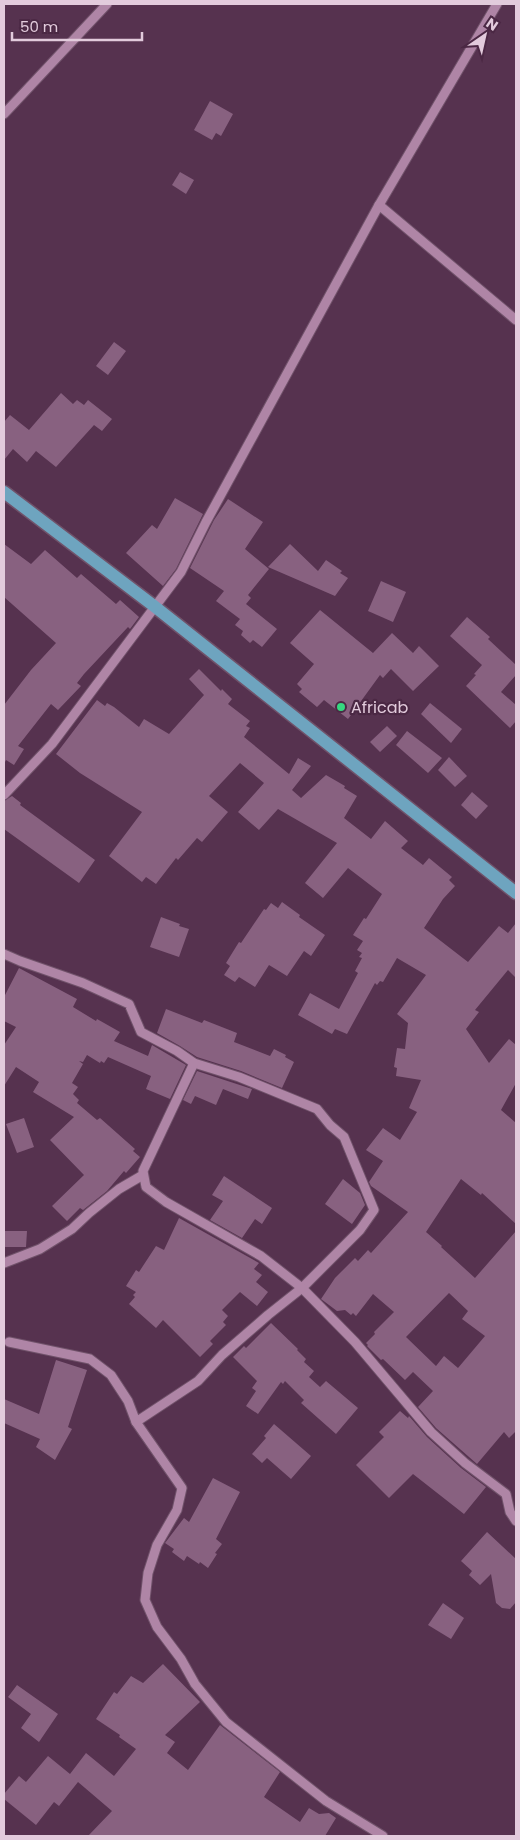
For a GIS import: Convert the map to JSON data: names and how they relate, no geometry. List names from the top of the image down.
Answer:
{
  "places": ["Africab"],
  "scale_bar": "50 m",
  "north": "top right"
}
